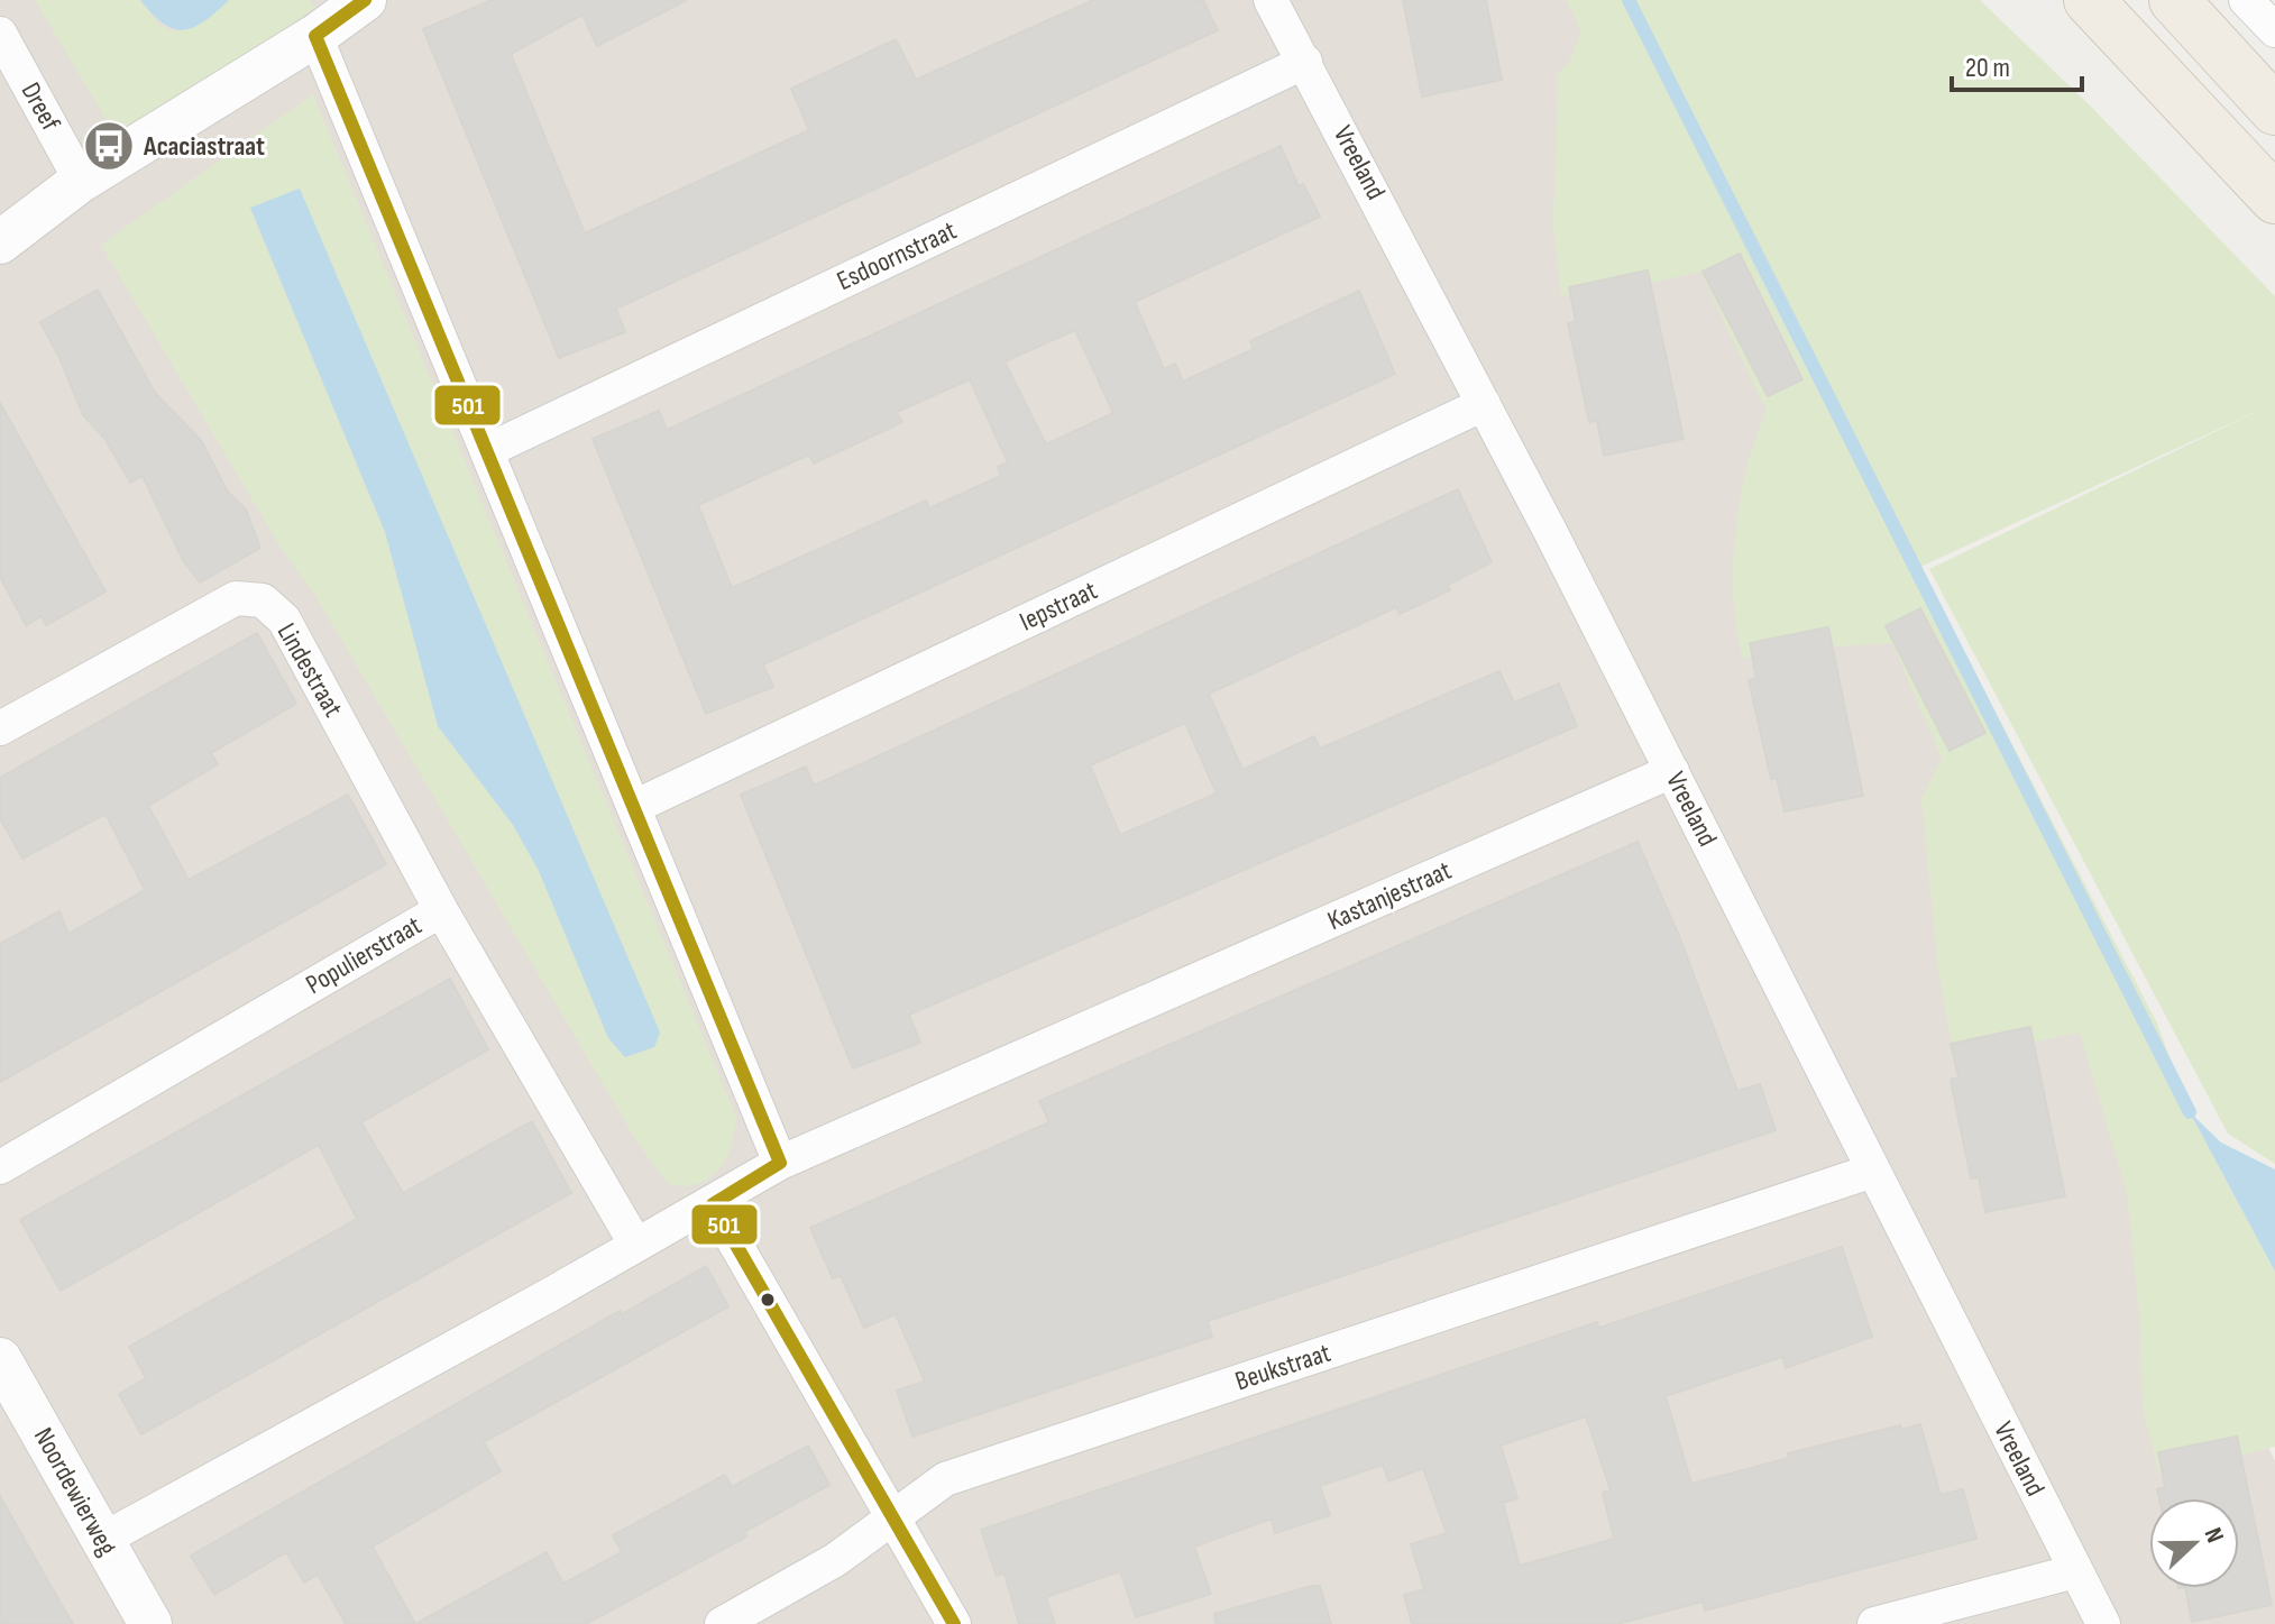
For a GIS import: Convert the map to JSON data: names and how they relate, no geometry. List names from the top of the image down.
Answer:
{
  "streets": {
    "street": [
      "Dreef",
      "Vreeland",
      "Esdoornstraat",
      "Iepstraat",
      "Lindestraat",
      "Kastanjestraat",
      "Populierstraat",
      "Beukstraat",
      "Noordewierweg"
    ]
  },
  "crossings": [
    ["Vreeland", "Esdoornstraat"],
    ["Vreeland", "Iepstraat"],
    ["Vreeland", "Kastanjestraat"],
    ["Vreeland", "Beukstraat"],
    ["Lindestraat", "Populierstraat"],
    ["Kastanjestraat", "Populierstraat"],
    ["Kastanjestraat", "Noordewierweg"]
  ],
  "places": {
    "bus stop": ["Acaciastraat"]
  },
  "lines": ["transit line 501"],
  "scale_bar": "20 m",
  "north": "right"
}
